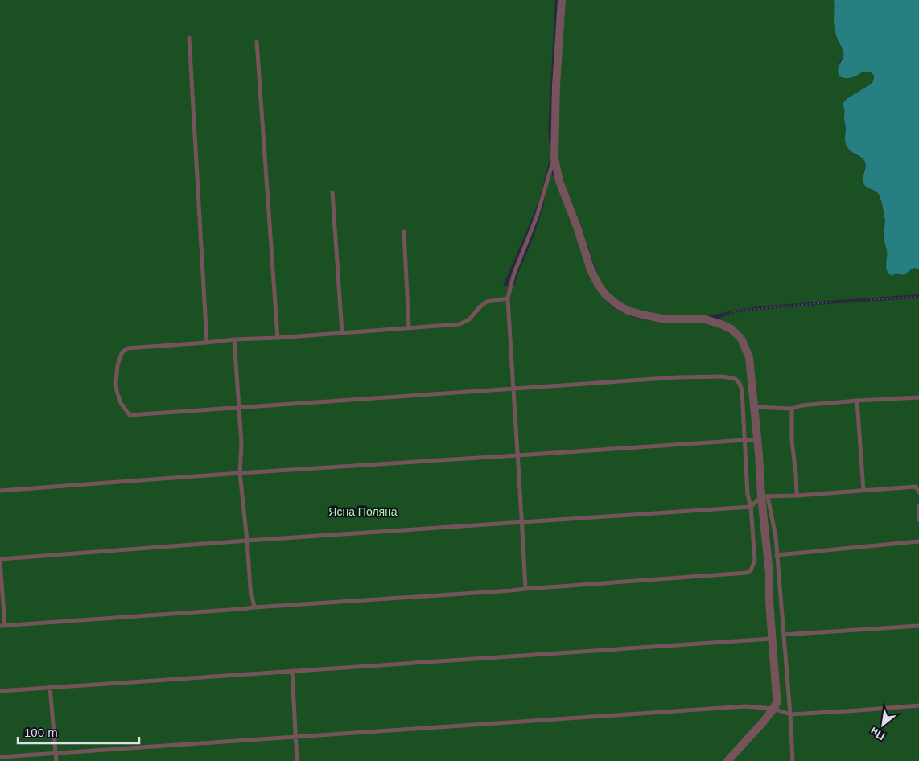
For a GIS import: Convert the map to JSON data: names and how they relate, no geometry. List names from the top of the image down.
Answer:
{
  "parks": ["Ясна Поляна"],
  "scale_bar": "100 m",
  "north": "bottom left"
}
